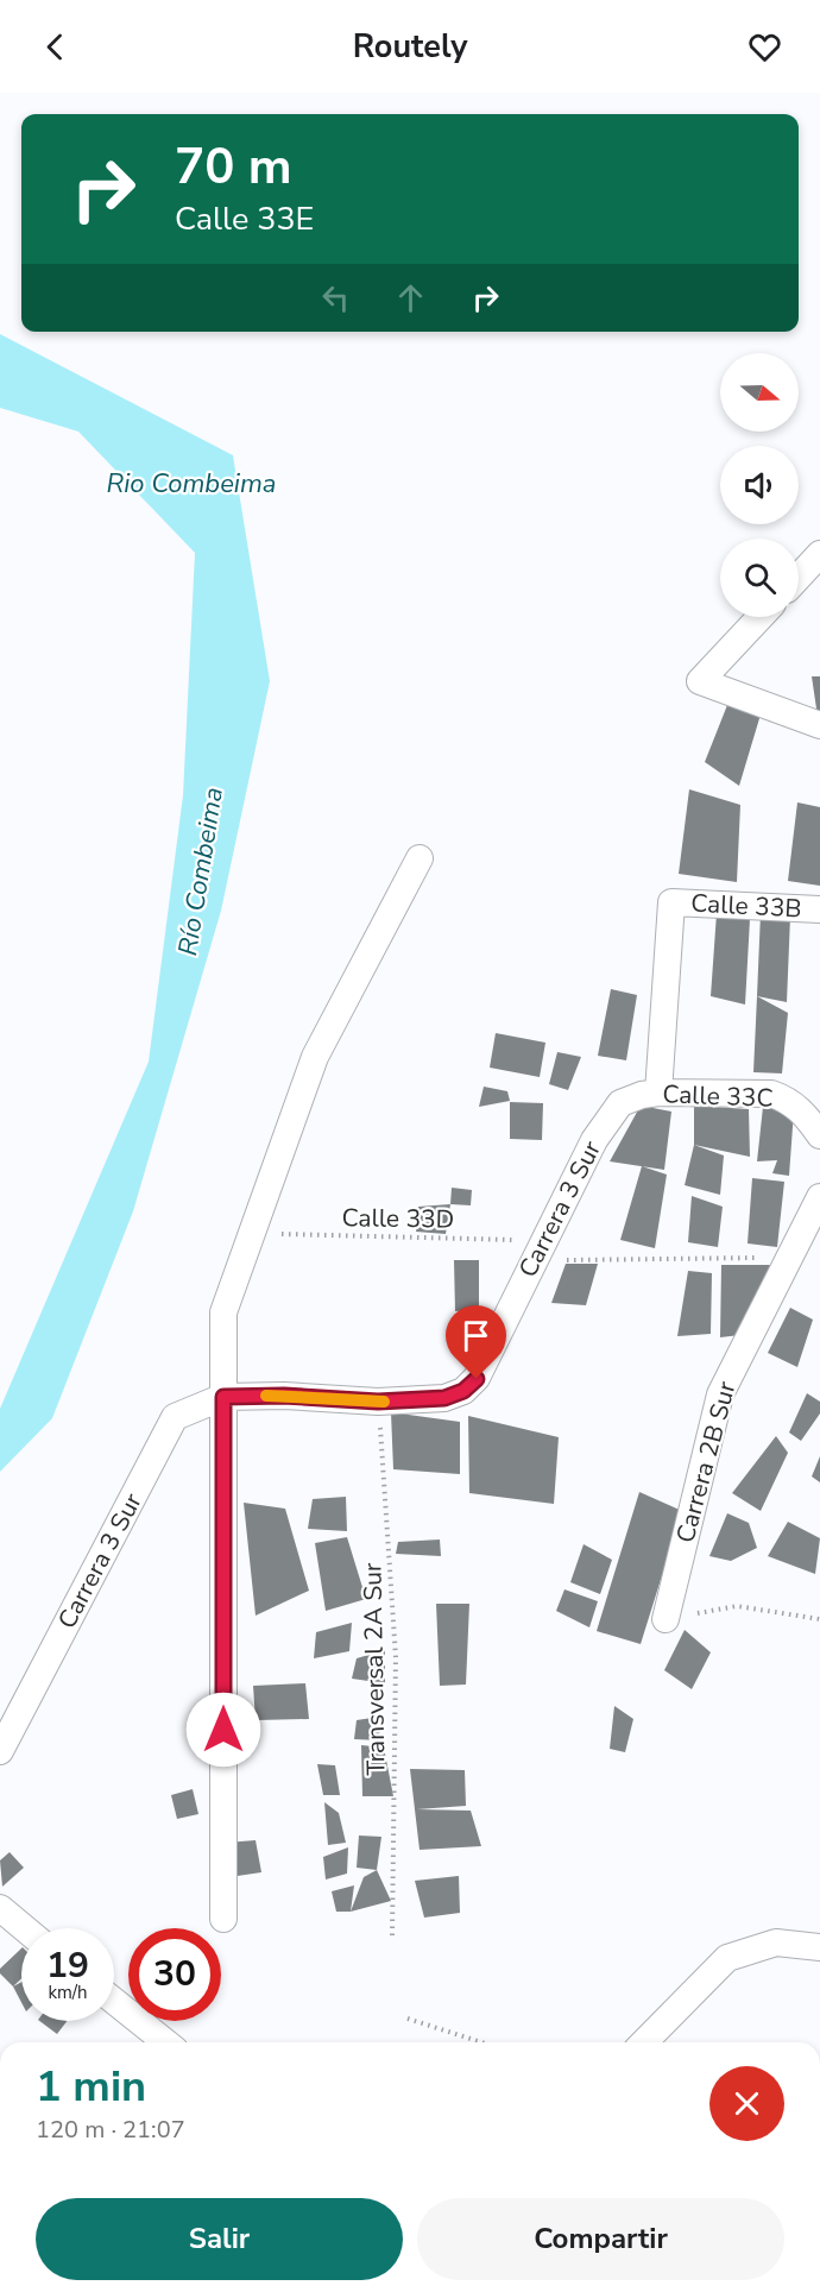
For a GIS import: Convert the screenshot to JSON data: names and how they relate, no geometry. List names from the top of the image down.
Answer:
{
  "streets": {
    "street": [
      "Calle 33B",
      "Calle 33C",
      "Carrera 3 Sur",
      "Carrera 2B Sur"
    ],
    "path": ["Calle 33D", "Transversal 2A Sur"]
  },
  "crossings": [
    ["Calle 33B", "Calle 33C"],
    ["Calle 33B", "Carrera 3 Sur"],
    ["Calle 33C", "Carrera 3 Sur"],
    ["Carrera 3 Sur", "Calle 33D"],
    ["Carrera 3 Sur", "Transversal 2A Sur"],
    ["Calle 33D", "Carrera 2B Sur"]
  ],
  "water": ["Rio Combeima", "Río Combeima"],
  "north": "right",
  "page": {
    "header": "Routely",
    "turn": ["70 m", "Calle 33E"],
    "speed": "19 km/h",
    "limit": "30",
    "heading": ["1 min", "120 m · 21:07"],
    "buttons": ["Salir", "Compartir"]
  }
}
